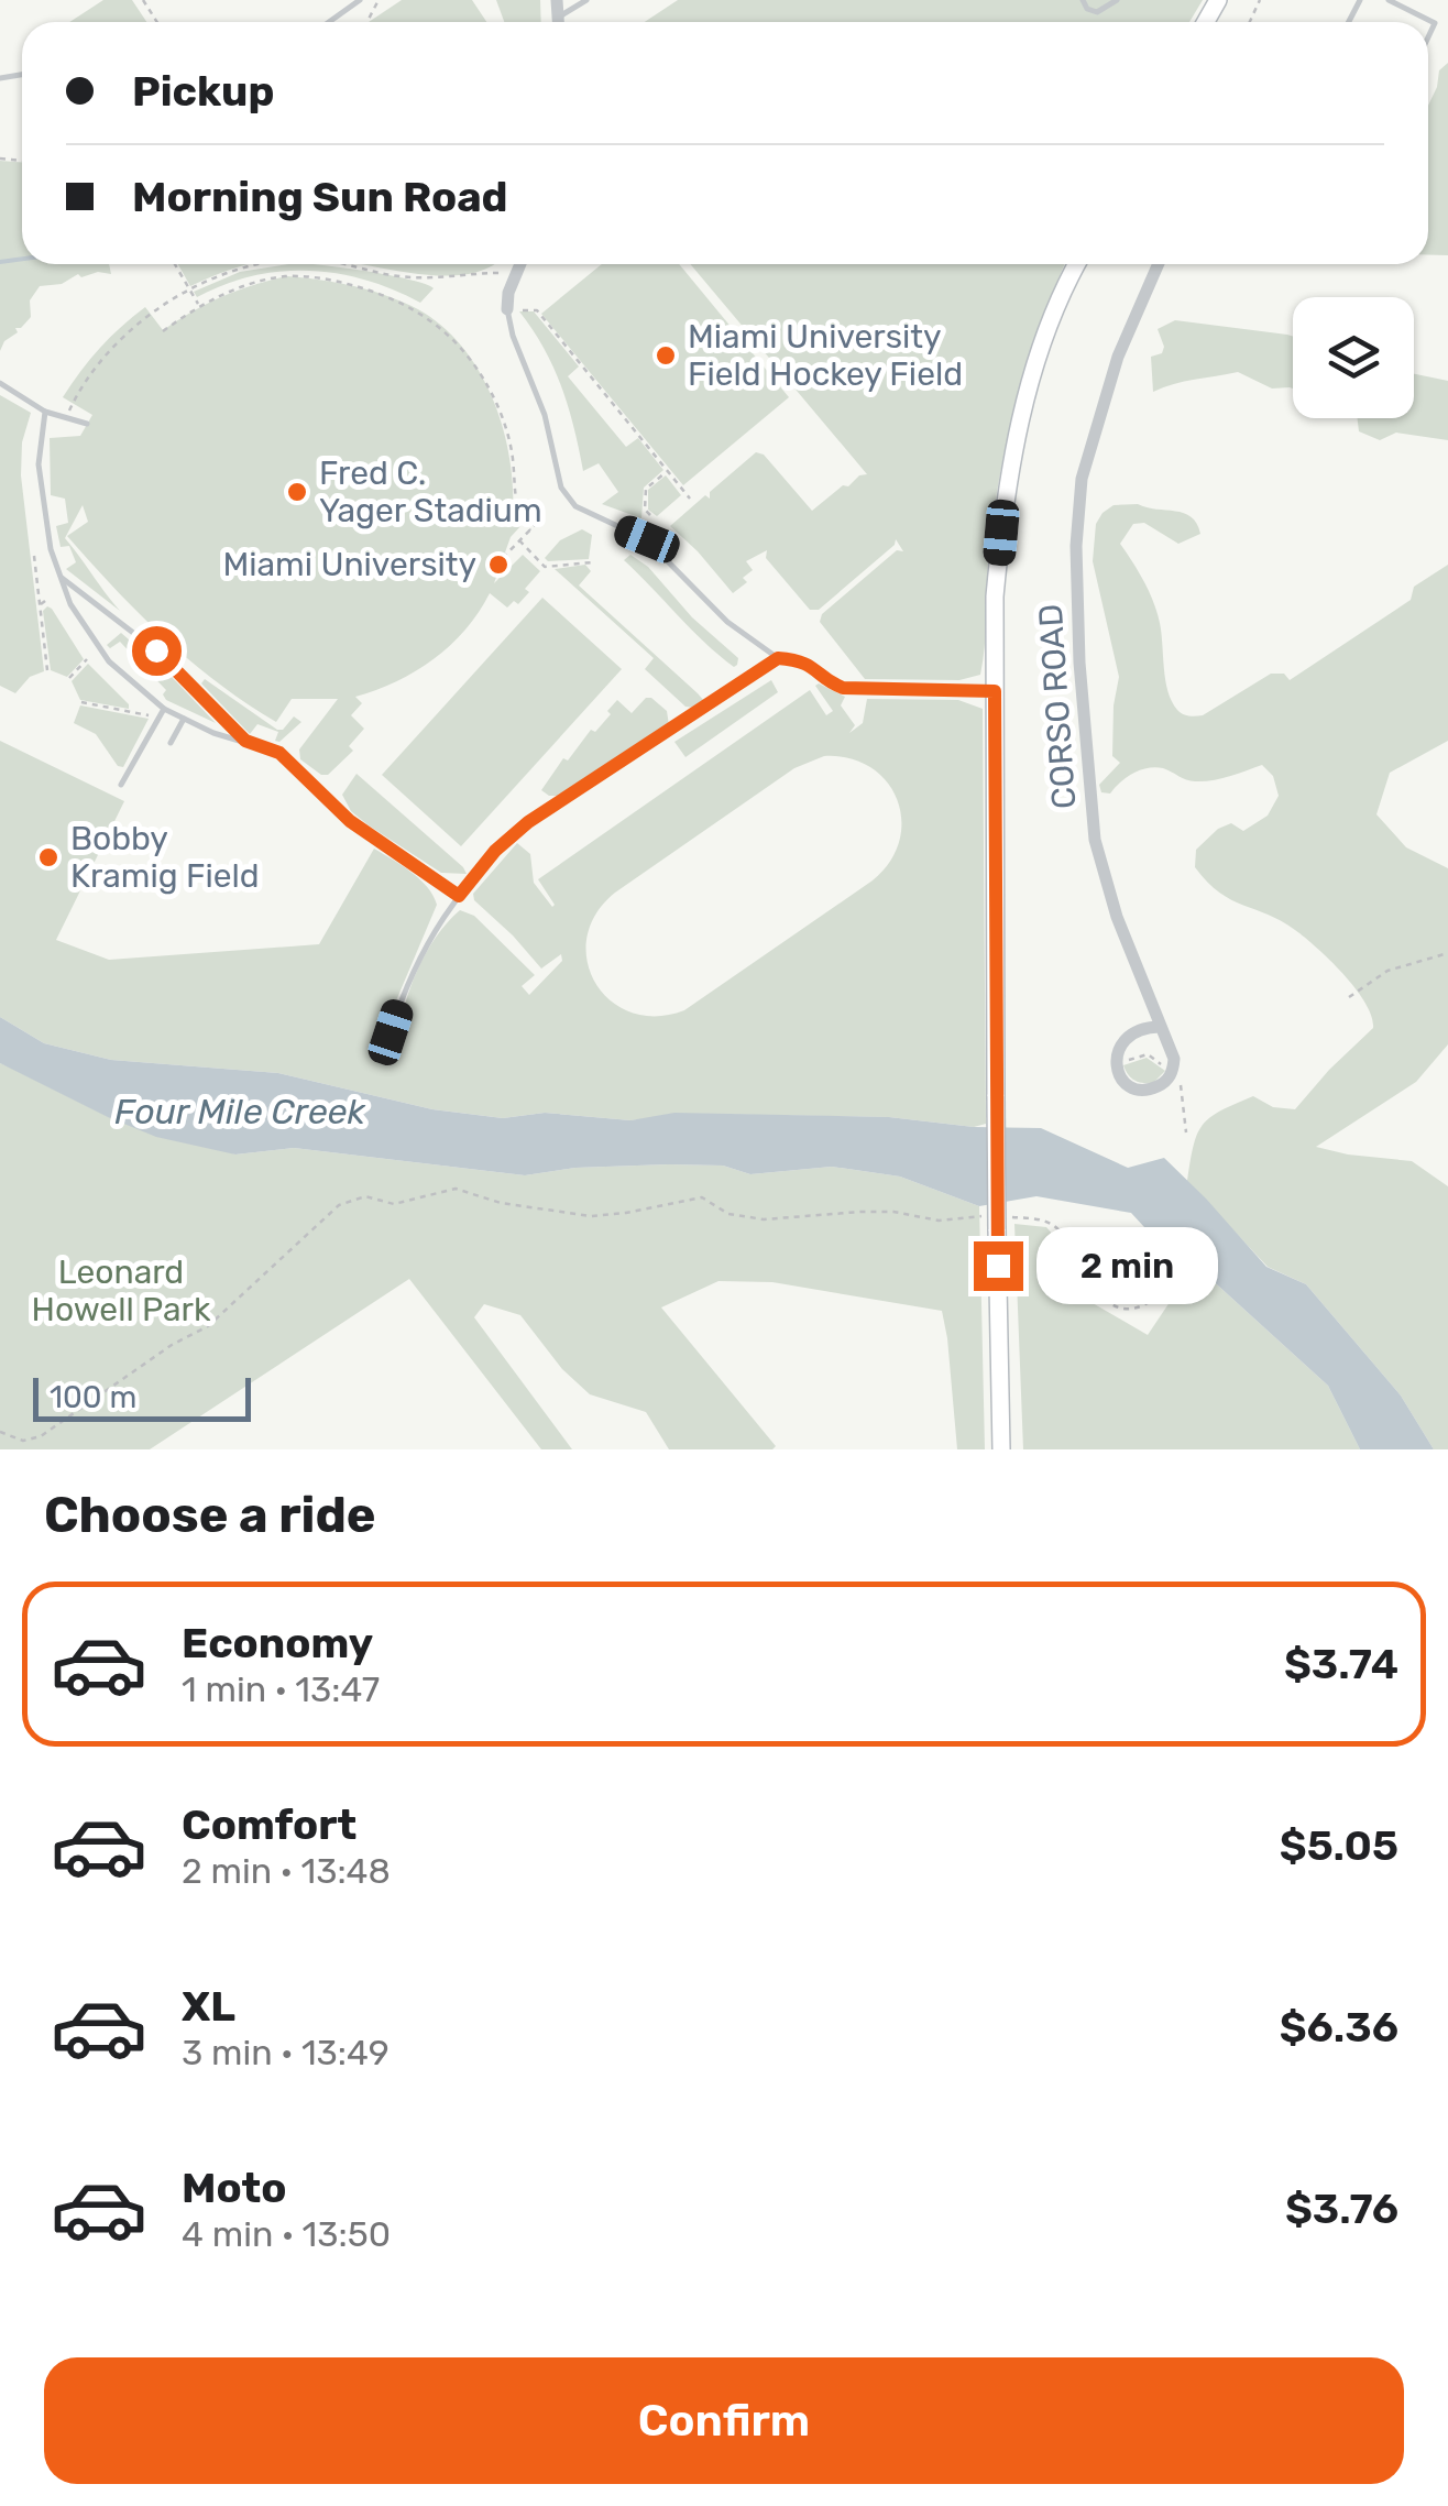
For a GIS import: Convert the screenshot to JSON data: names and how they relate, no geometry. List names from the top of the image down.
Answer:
{
  "streets": {
    "street": ["CORSO ROAD"]
  },
  "water": ["Four Mile Creek"],
  "parks": ["Leonard Howell Park"],
  "places": [
    "Miami University Field Hockey Field",
    "Fred C. Yager Stadium",
    "Miami University",
    "Bobby Kramig Field"
  ],
  "scale_bar": "100 m",
  "page": {
    "banner": ["Pickup", "Morning Sun Road"],
    "bubble": "2 min",
    "scale": "100 m",
    "heading": "Choose a ride",
    "list": [
      {
        "name": "Economy",
        "note": "1 min · 13:47",
        "value": "$3.74"
      },
      {
        "name": "Comfort",
        "note": "2 min · 13:48",
        "value": "$5.05"
      },
      {
        "name": "XL",
        "note": "3 min · 13:49",
        "value": "$6.36"
      },
      {
        "name": "Moto",
        "note": "4 min · 13:50",
        "value": "$3.76"
      }
    ],
    "buttons": "Confirm"
  }
}
